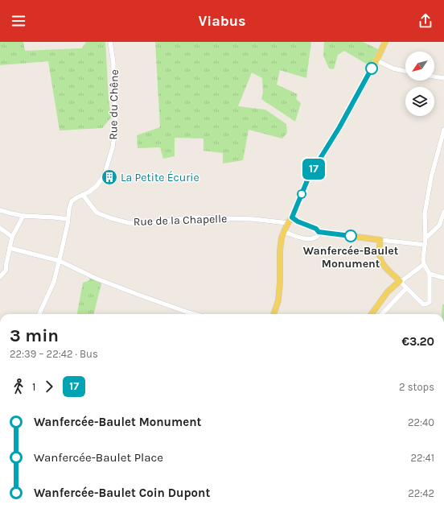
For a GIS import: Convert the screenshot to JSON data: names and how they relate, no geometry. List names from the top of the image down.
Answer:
{
  "streets": {
    "street": ["Rue du Chêne", "Rue de la Chapelle"]
  },
  "crossings": [
    ["Rue du Chêne", "Rue de la Chapelle"]
  ],
  "places": {
    "building": ["La Petite Écurie"],
    "other": ["Wanfercée-Baulet Monument"]
  },
  "lines": ["bus line 17"],
  "north": "bottom left",
  "page": {
    "header": "Viabus",
    "on_map": "17",
    "heading": ["3 min", "22:39 – 22:42 · Bus", "€3.20"],
    "legs": ["1", "17", "2 stops"],
    "list": [
      {
        "name": "Wanfercée-Baulet Monument",
        "value": "22:40"
      },
      {
        "name": "Wanfercée-Baulet Place",
        "value": "22:41"
      },
      {
        "name": "Wanfercée-Baulet Coin Dupont",
        "value": "22:42"
      }
    ]
  }
}
